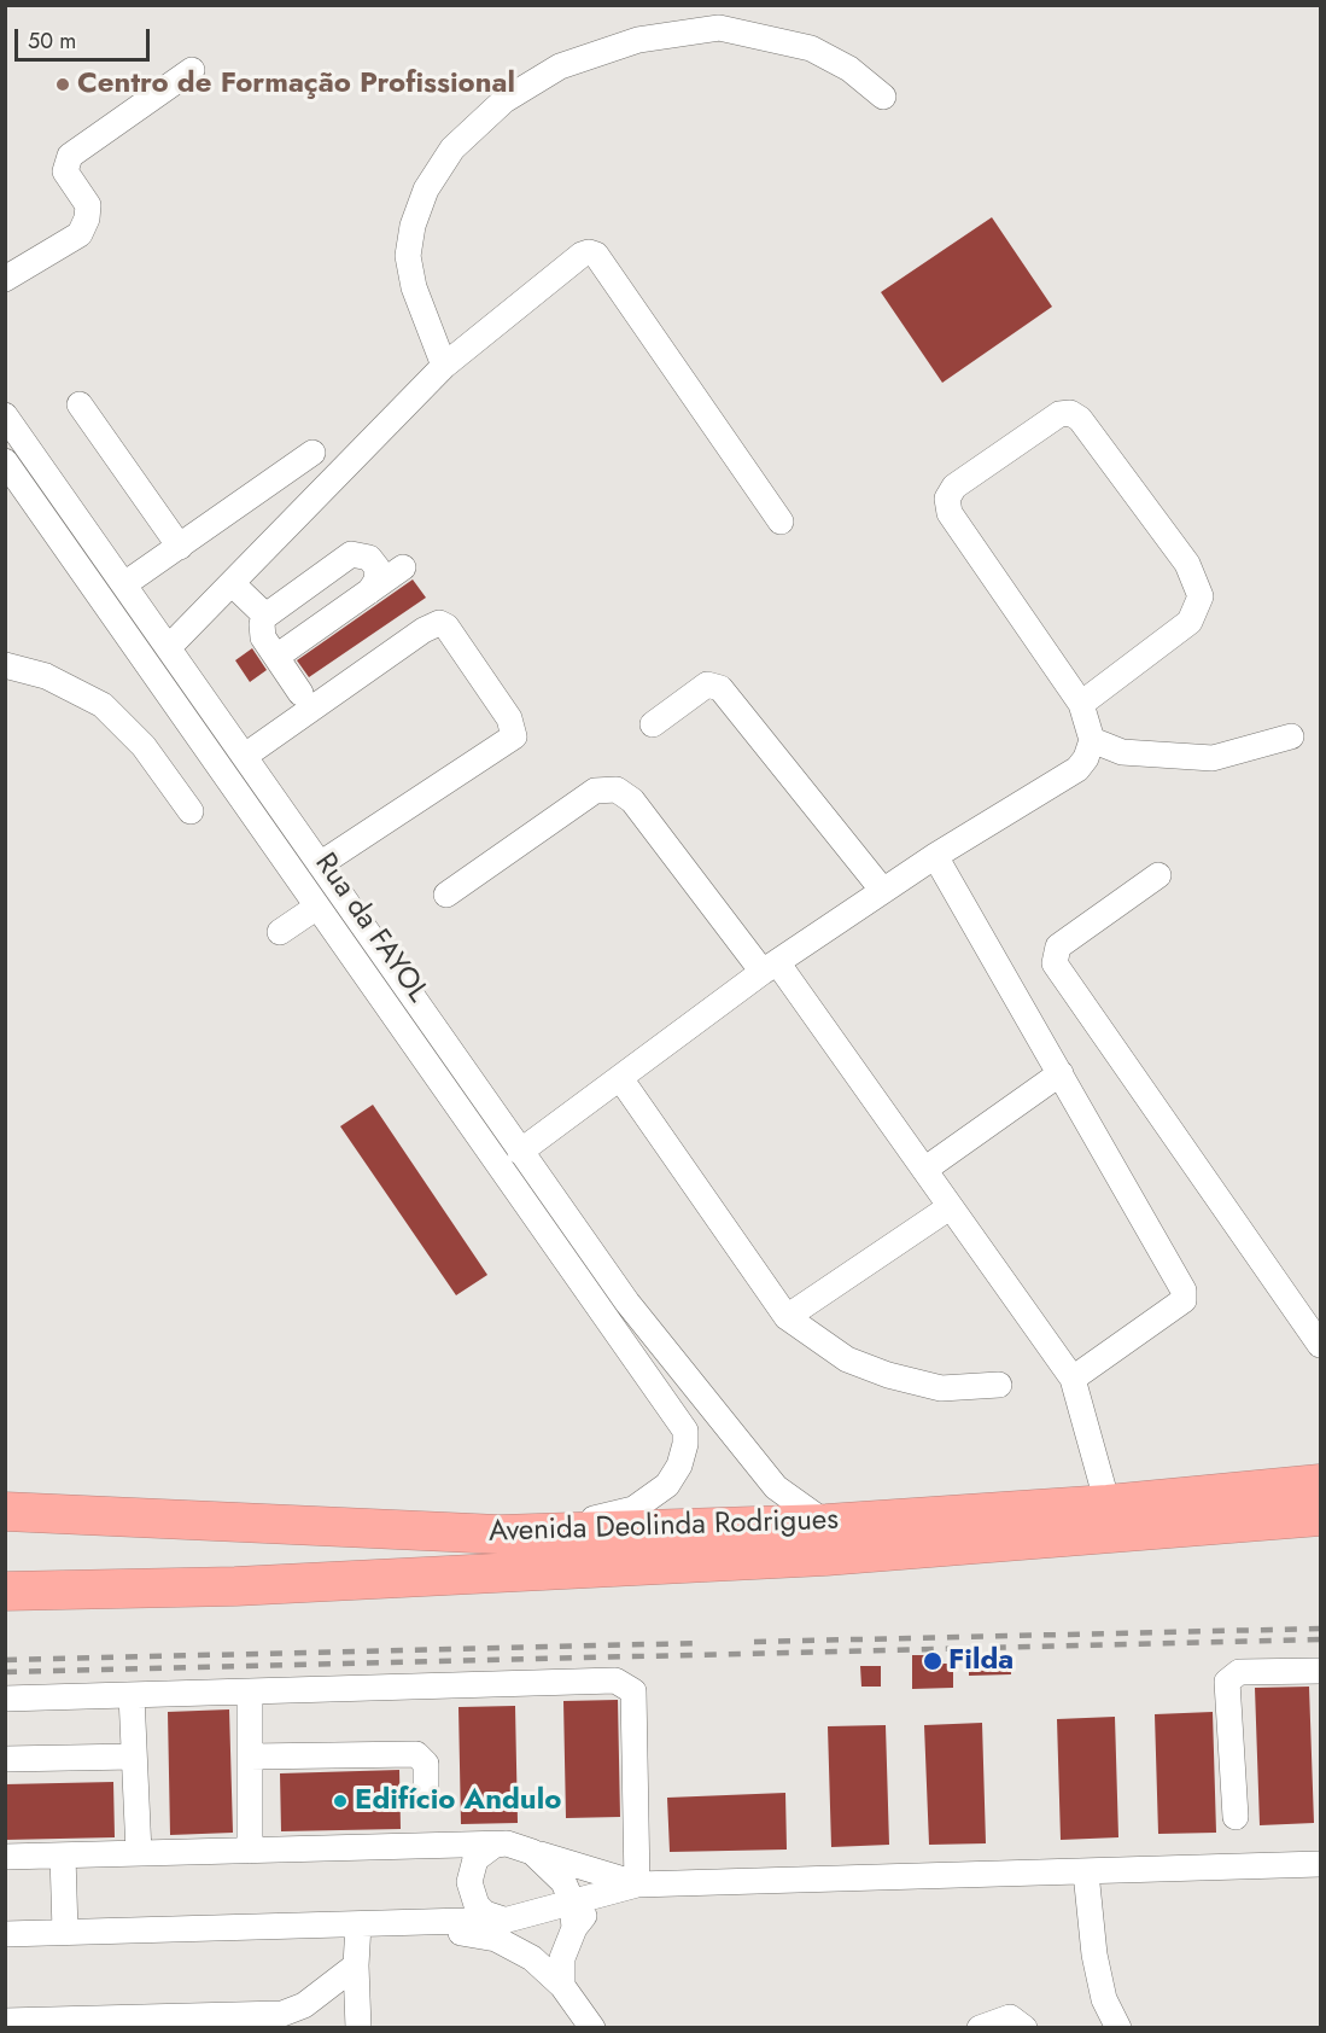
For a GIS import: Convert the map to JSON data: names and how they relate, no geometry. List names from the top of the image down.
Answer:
{
  "streets": {
    "highway": ["Avenida Deolinda Rodrigues"],
    "street": ["Rua da FAYOL"]
  },
  "crossings": [
    ["Rua da FAYOL", "Avenida Deolinda Rodrigues"]
  ],
  "places": ["Centro de Formação Profissional", "Filda", "Edifício Andulo"],
  "scale_bar": "50 m"
}
